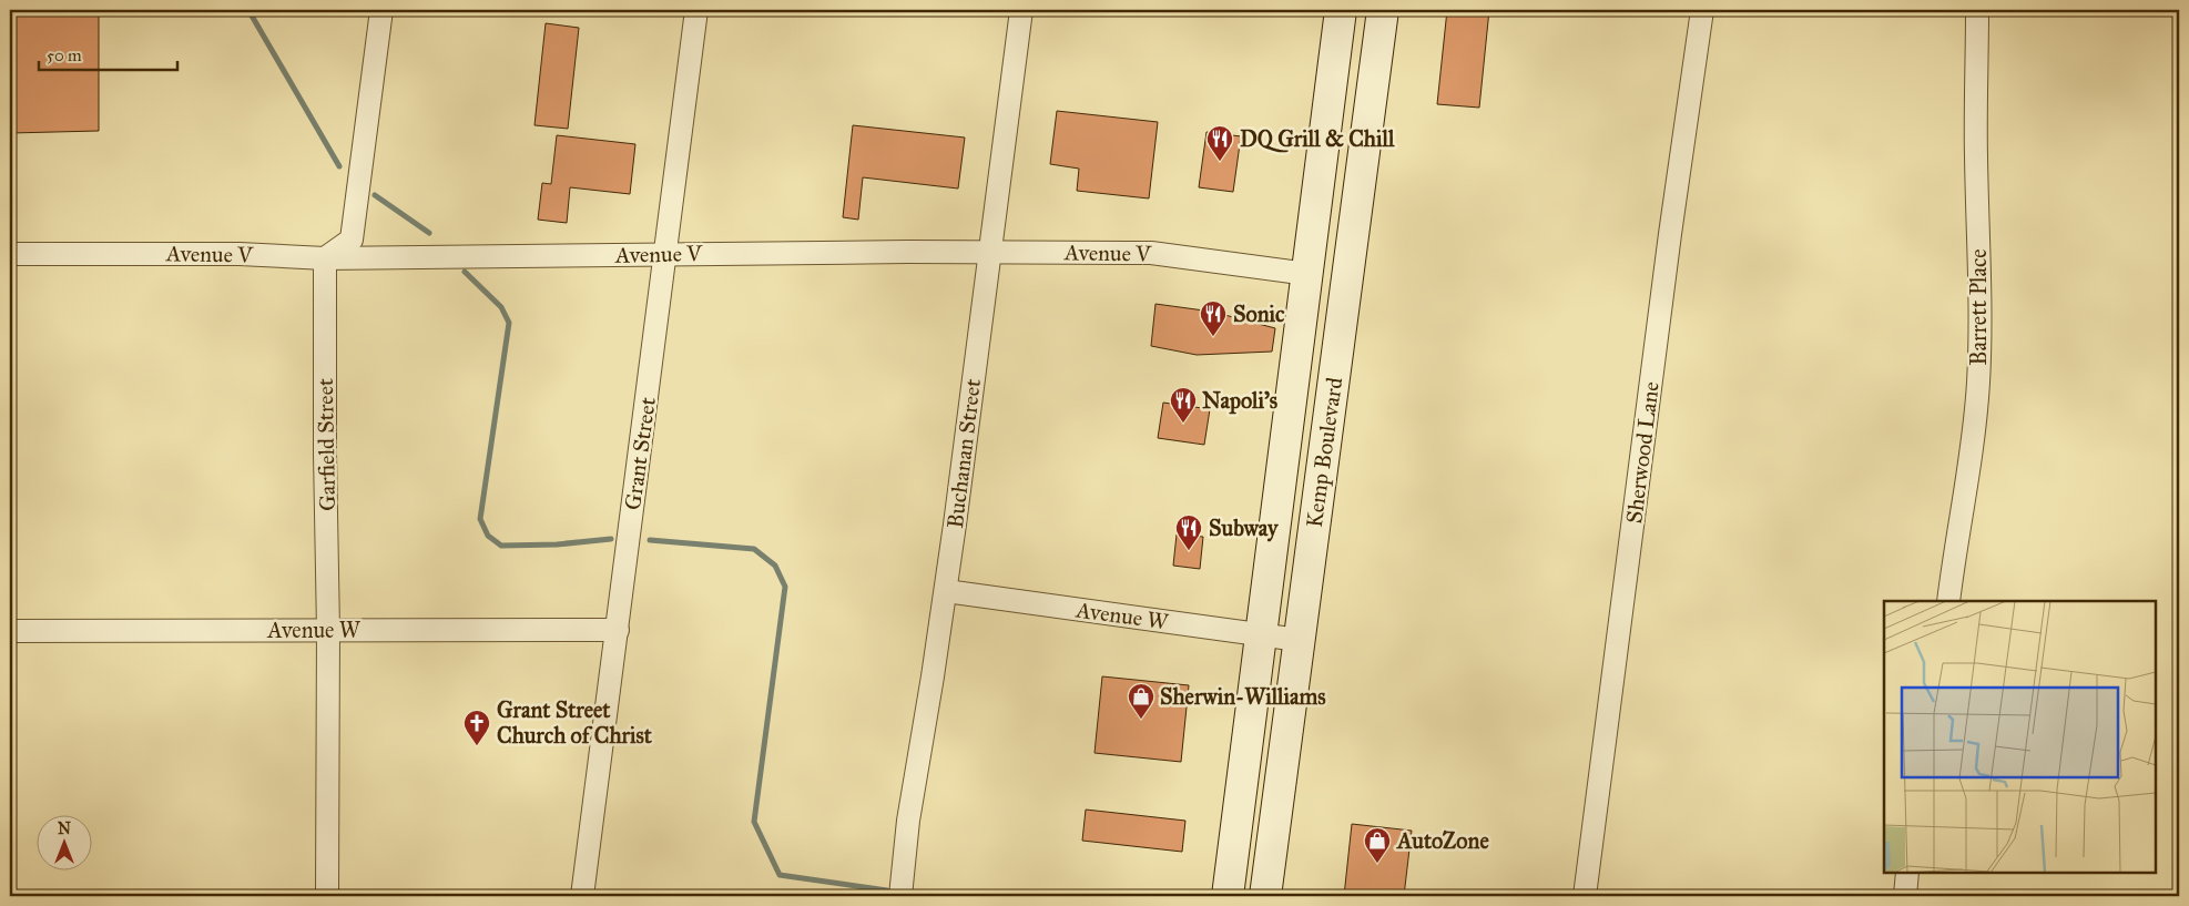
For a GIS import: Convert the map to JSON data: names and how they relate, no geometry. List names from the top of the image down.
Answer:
{
  "streets": {
    "main road": ["Kemp Boulevard"],
    "street": [
      "Avenue V",
      "Barrett Place",
      "Garfield Street",
      "Sherwood Lane",
      "Grant Street",
      "Buchanan Street",
      "Avenue W"
    ]
  },
  "crossings": [
    ["Avenue V", "Garfield Street"],
    ["Avenue V", "Kemp Boulevard"],
    ["Avenue V", "Grant Street"],
    ["Avenue V", "Buchanan Street"],
    ["Garfield Street", "Avenue W"],
    ["Kemp Boulevard", "Avenue W"],
    ["Grant Street", "Avenue W"],
    ["Buchanan Street", "Avenue W"]
  ],
  "places": {
    "restaurant": [
      "DQ Grill & Chill",
      "Sonic",
      "Napoli's",
      "Subway"
    ],
    "shop": ["Sherwin-Williams", "AutoZone"],
    "church": ["Grant Street Church of Christ"]
  },
  "scale_bar": "50 m",
  "north": "top"
}
